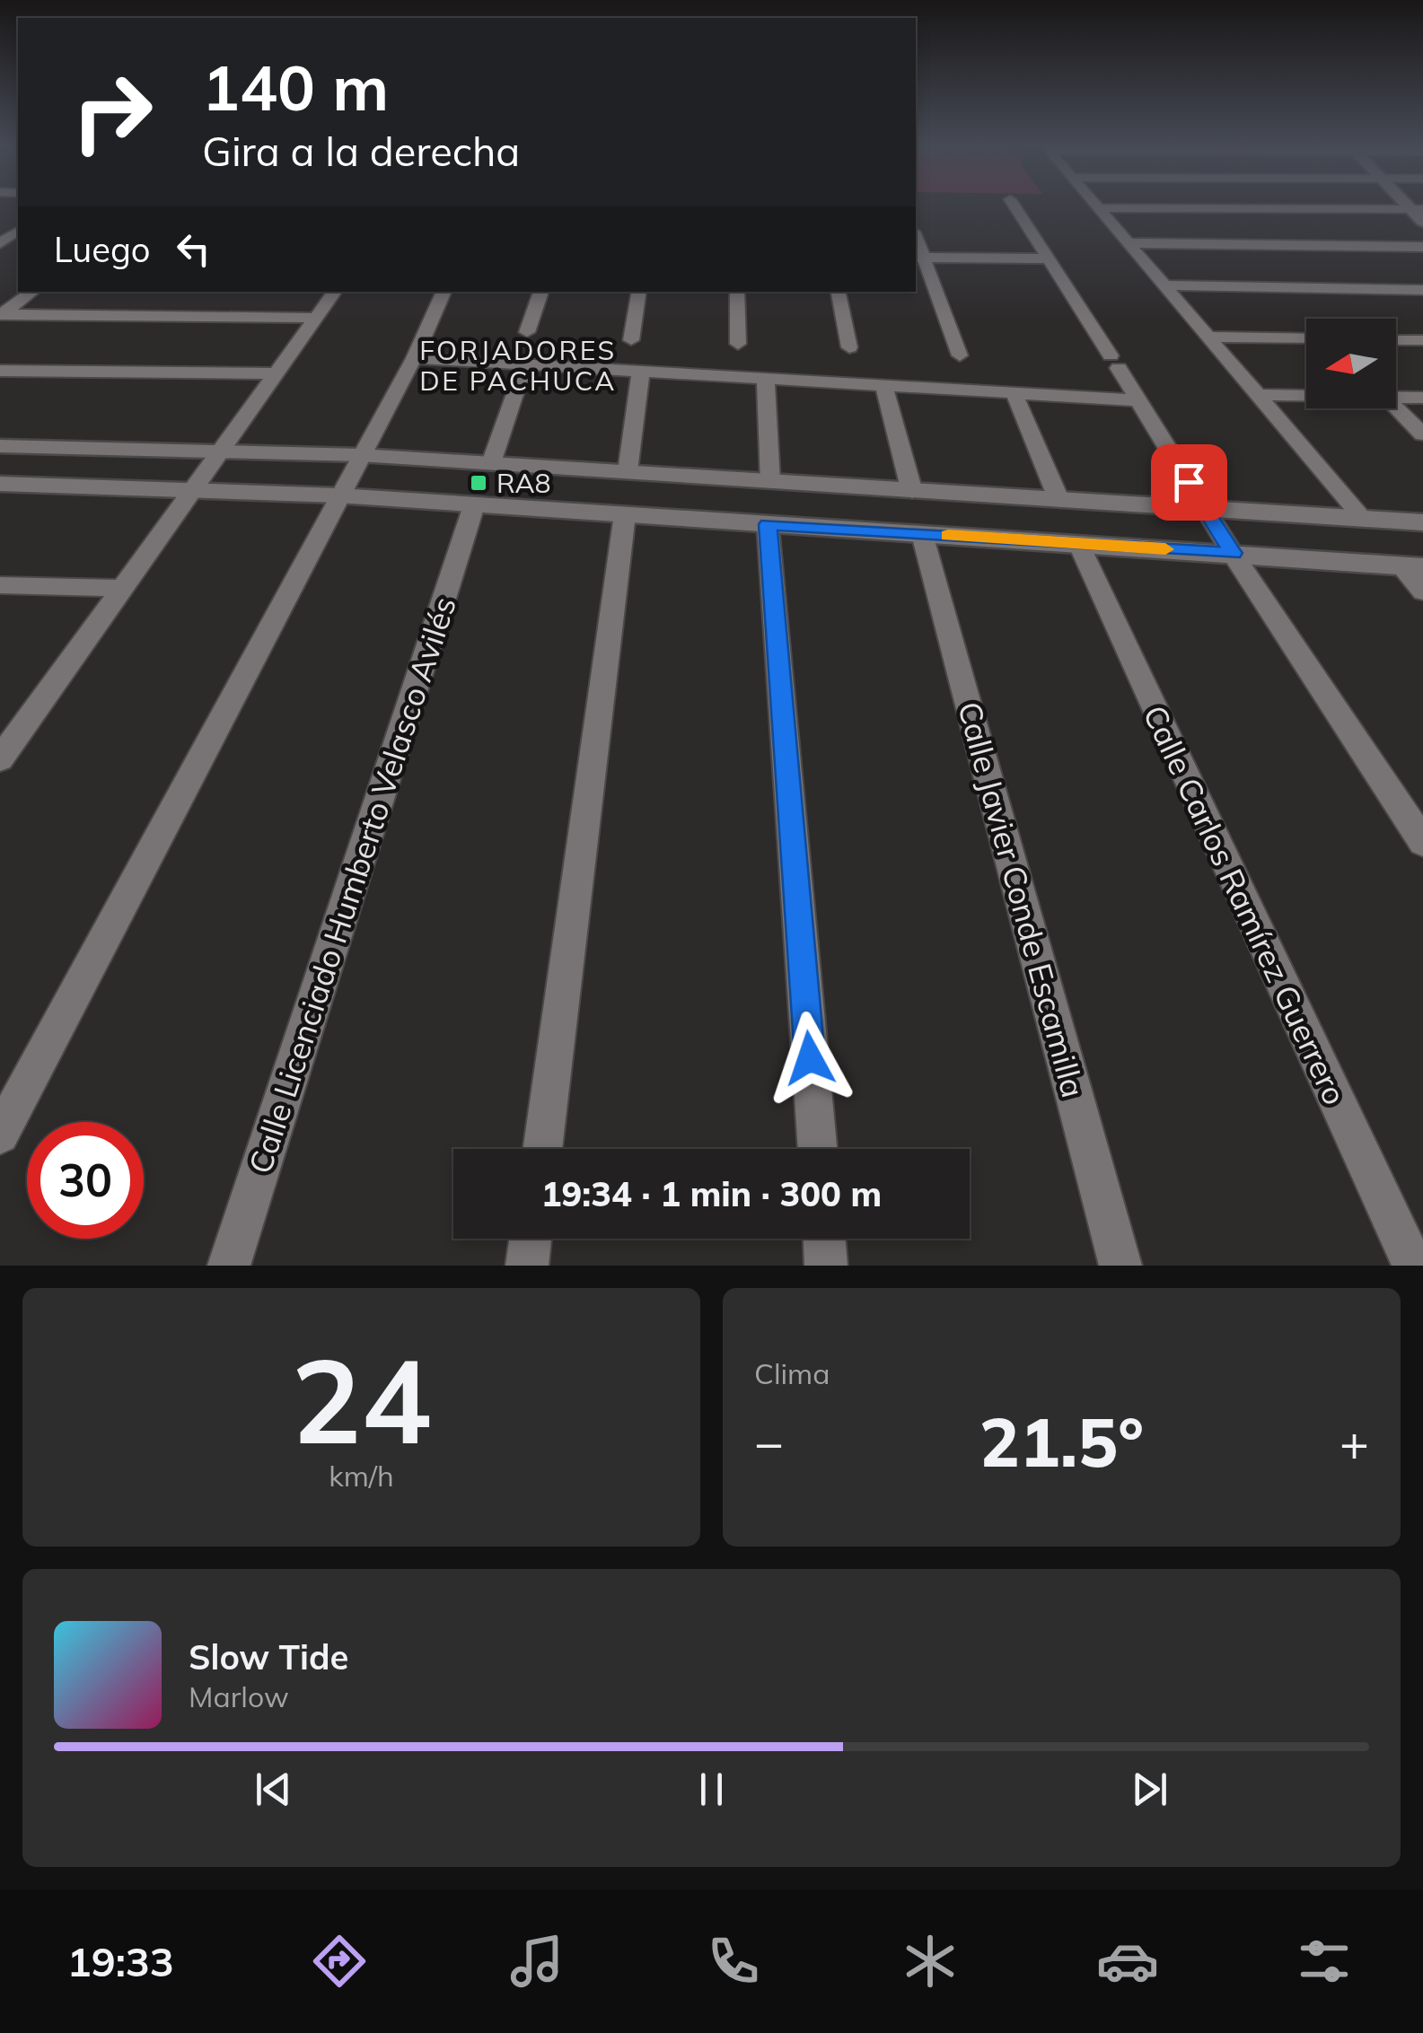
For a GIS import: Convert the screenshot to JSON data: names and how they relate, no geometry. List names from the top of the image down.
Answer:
{
  "streets": {
    "street": ["Calle Licenciado Humberto Velasco Avilés", "Calle Javier Conde Escamilla", "Calle Carlos Ramírez Guerrero"]
  },
  "districts": ["FORJADORES DE PACHUCA"],
  "places": {
    "transit": ["RA8"]
  },
  "north": "left",
  "page": {
    "turn": ["140 m", "Gira a la derecha"],
    "then": "Luego",
    "limit": "30",
    "trip": "19:34 · 1 min · 300 m",
    "tile": [
      ["24", "km/h"],
      "Clima"
    ],
    "heat": ["−", "21.5°", "+"],
    "song": ["Slow Tide", "Marlow"],
    "tabs": "19:33"
  }
}
